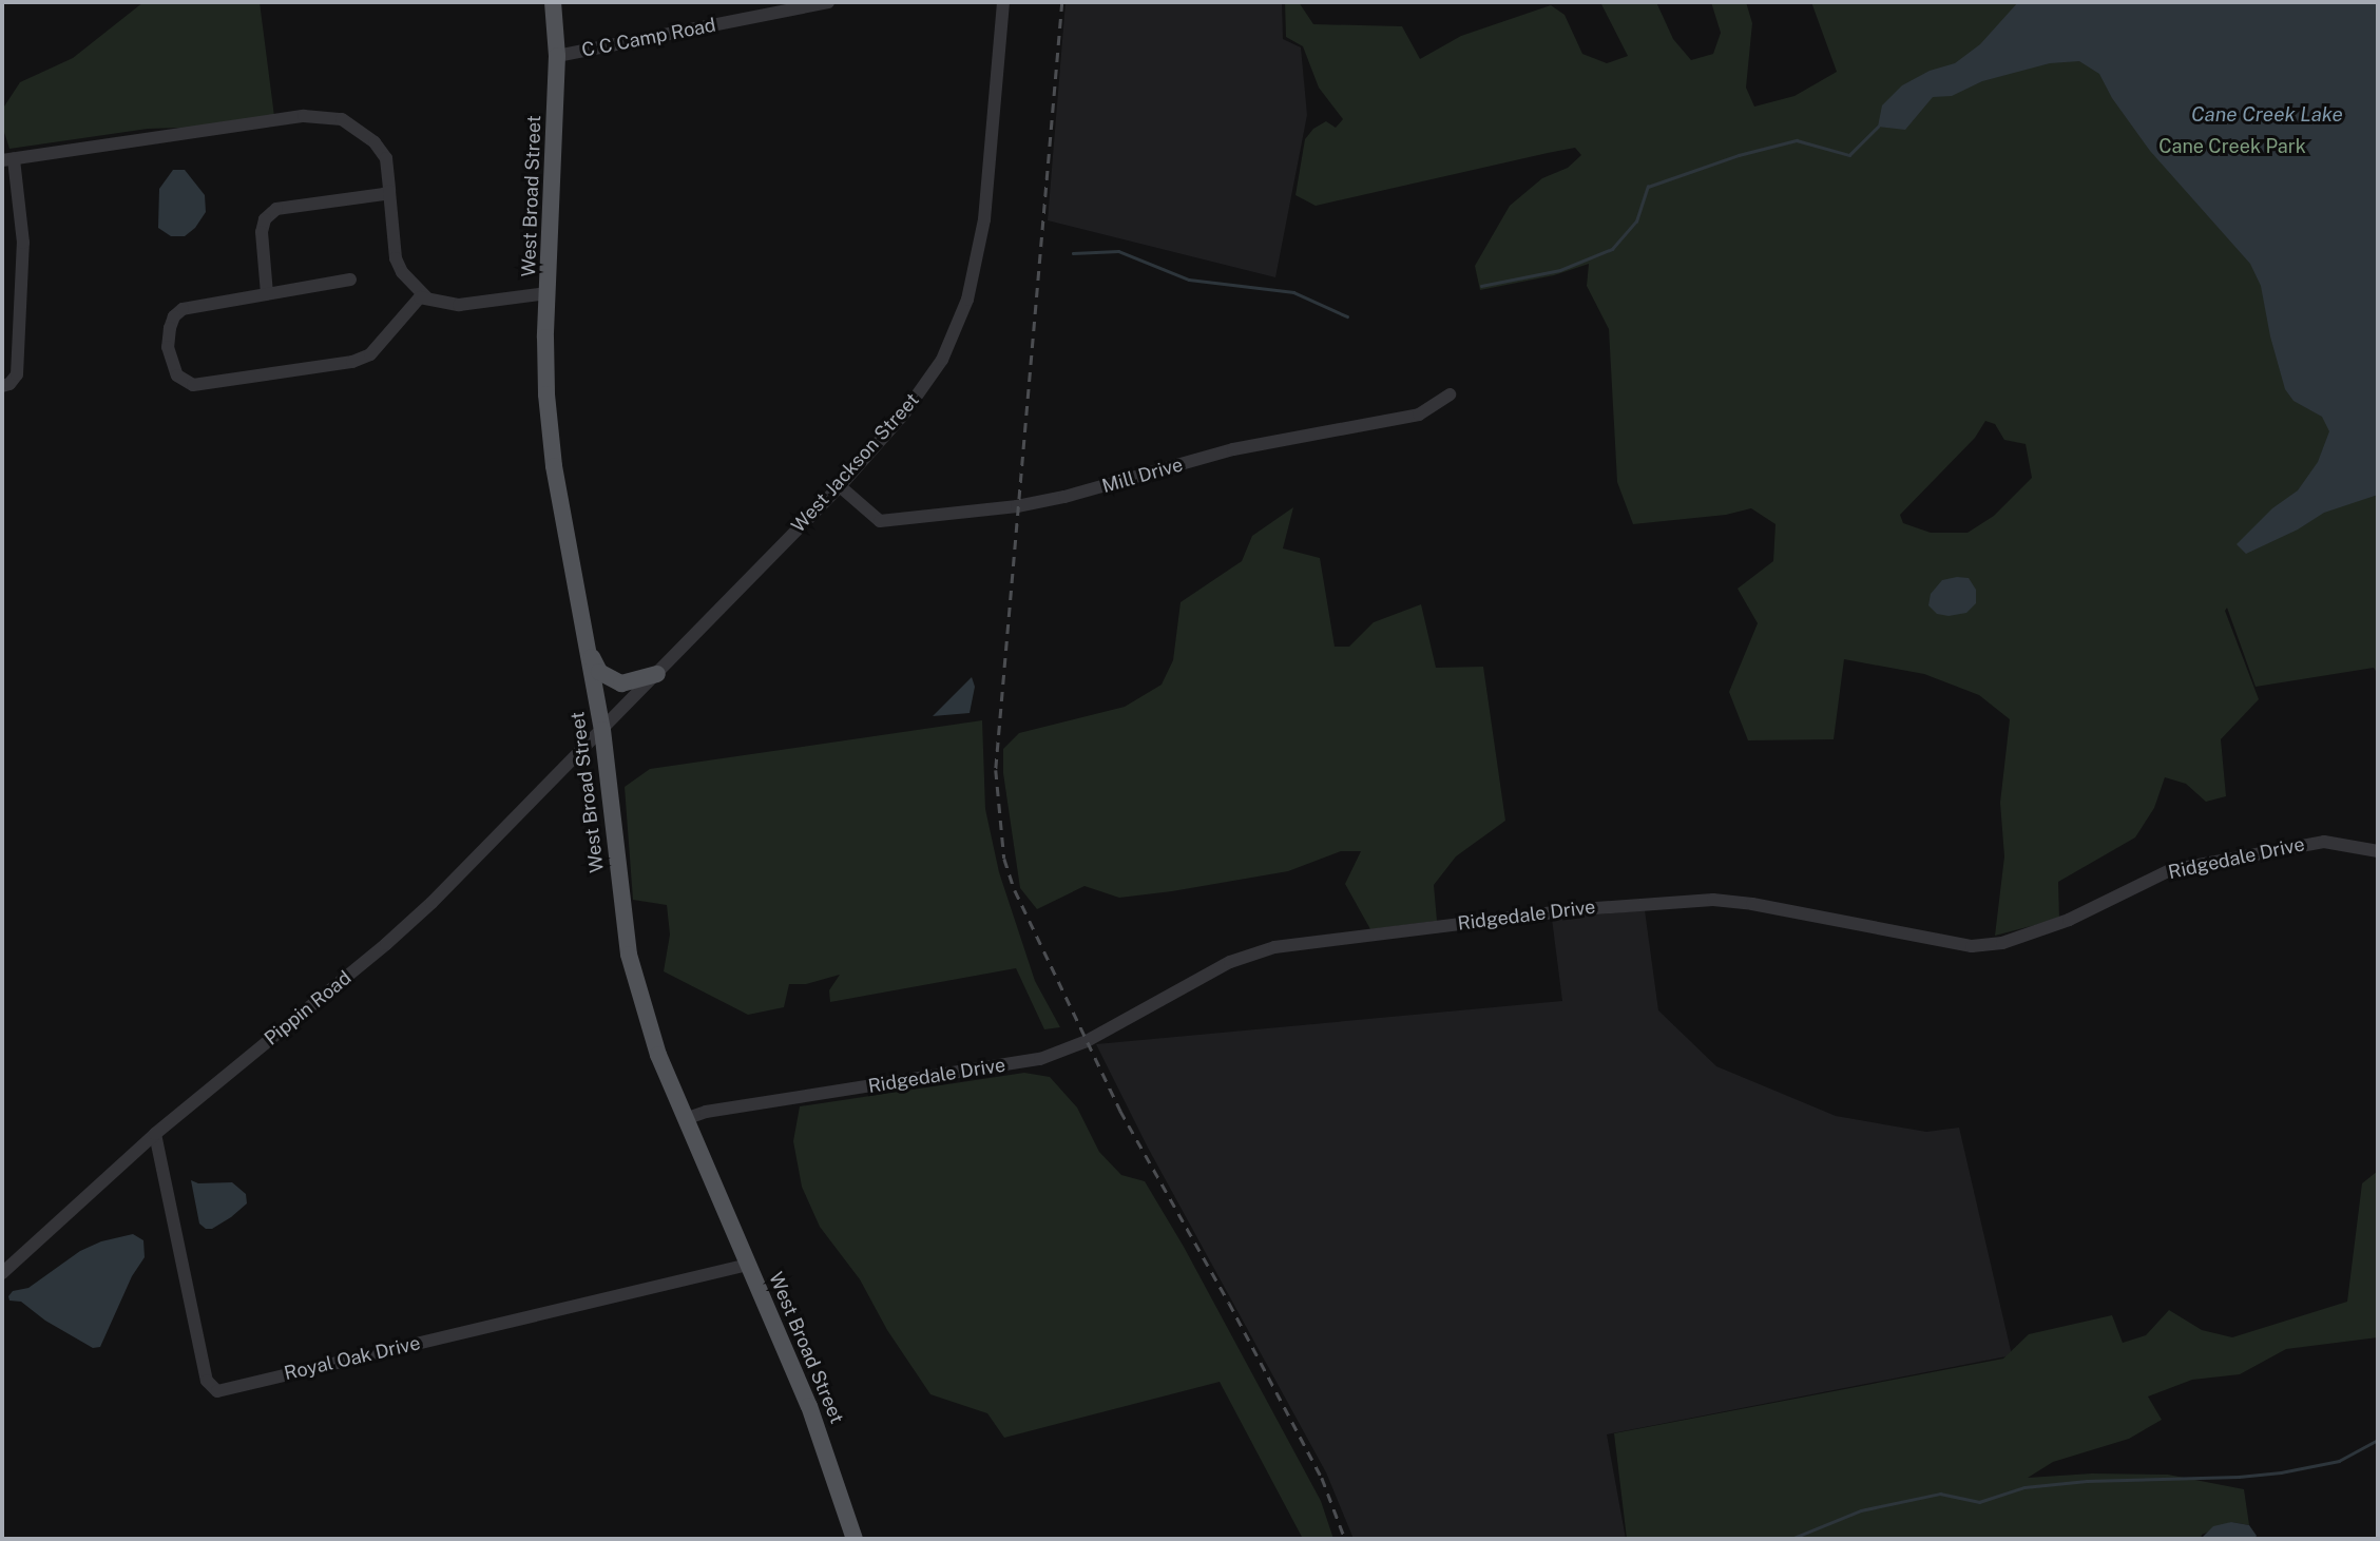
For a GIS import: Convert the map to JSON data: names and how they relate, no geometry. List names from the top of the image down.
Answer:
{
  "streets": {
    "main road": ["West Broad Street"],
    "street": [
      "C C Camp Road",
      "West Jackson Street",
      "Mill Drive",
      "Ridgedale Drive",
      "Pippin Road",
      "Royal Oak Drive"
    ]
  },
  "crossings": [
    ["C C Camp Road", "West Broad Street"],
    ["West Broad Street", "West Jackson Street"],
    ["West Broad Street", "Ridgedale Drive"],
    ["West Broad Street", "Pippin Road"],
    ["West Broad Street", "Royal Oak Drive"],
    ["West Jackson Street", "Mill Drive"],
    ["West Jackson Street", "Pippin Road"],
    ["Pippin Road", "Royal Oak Drive"]
  ],
  "water": ["Cane Creek Lake"],
  "parks": ["Cane Creek Park"]
}
